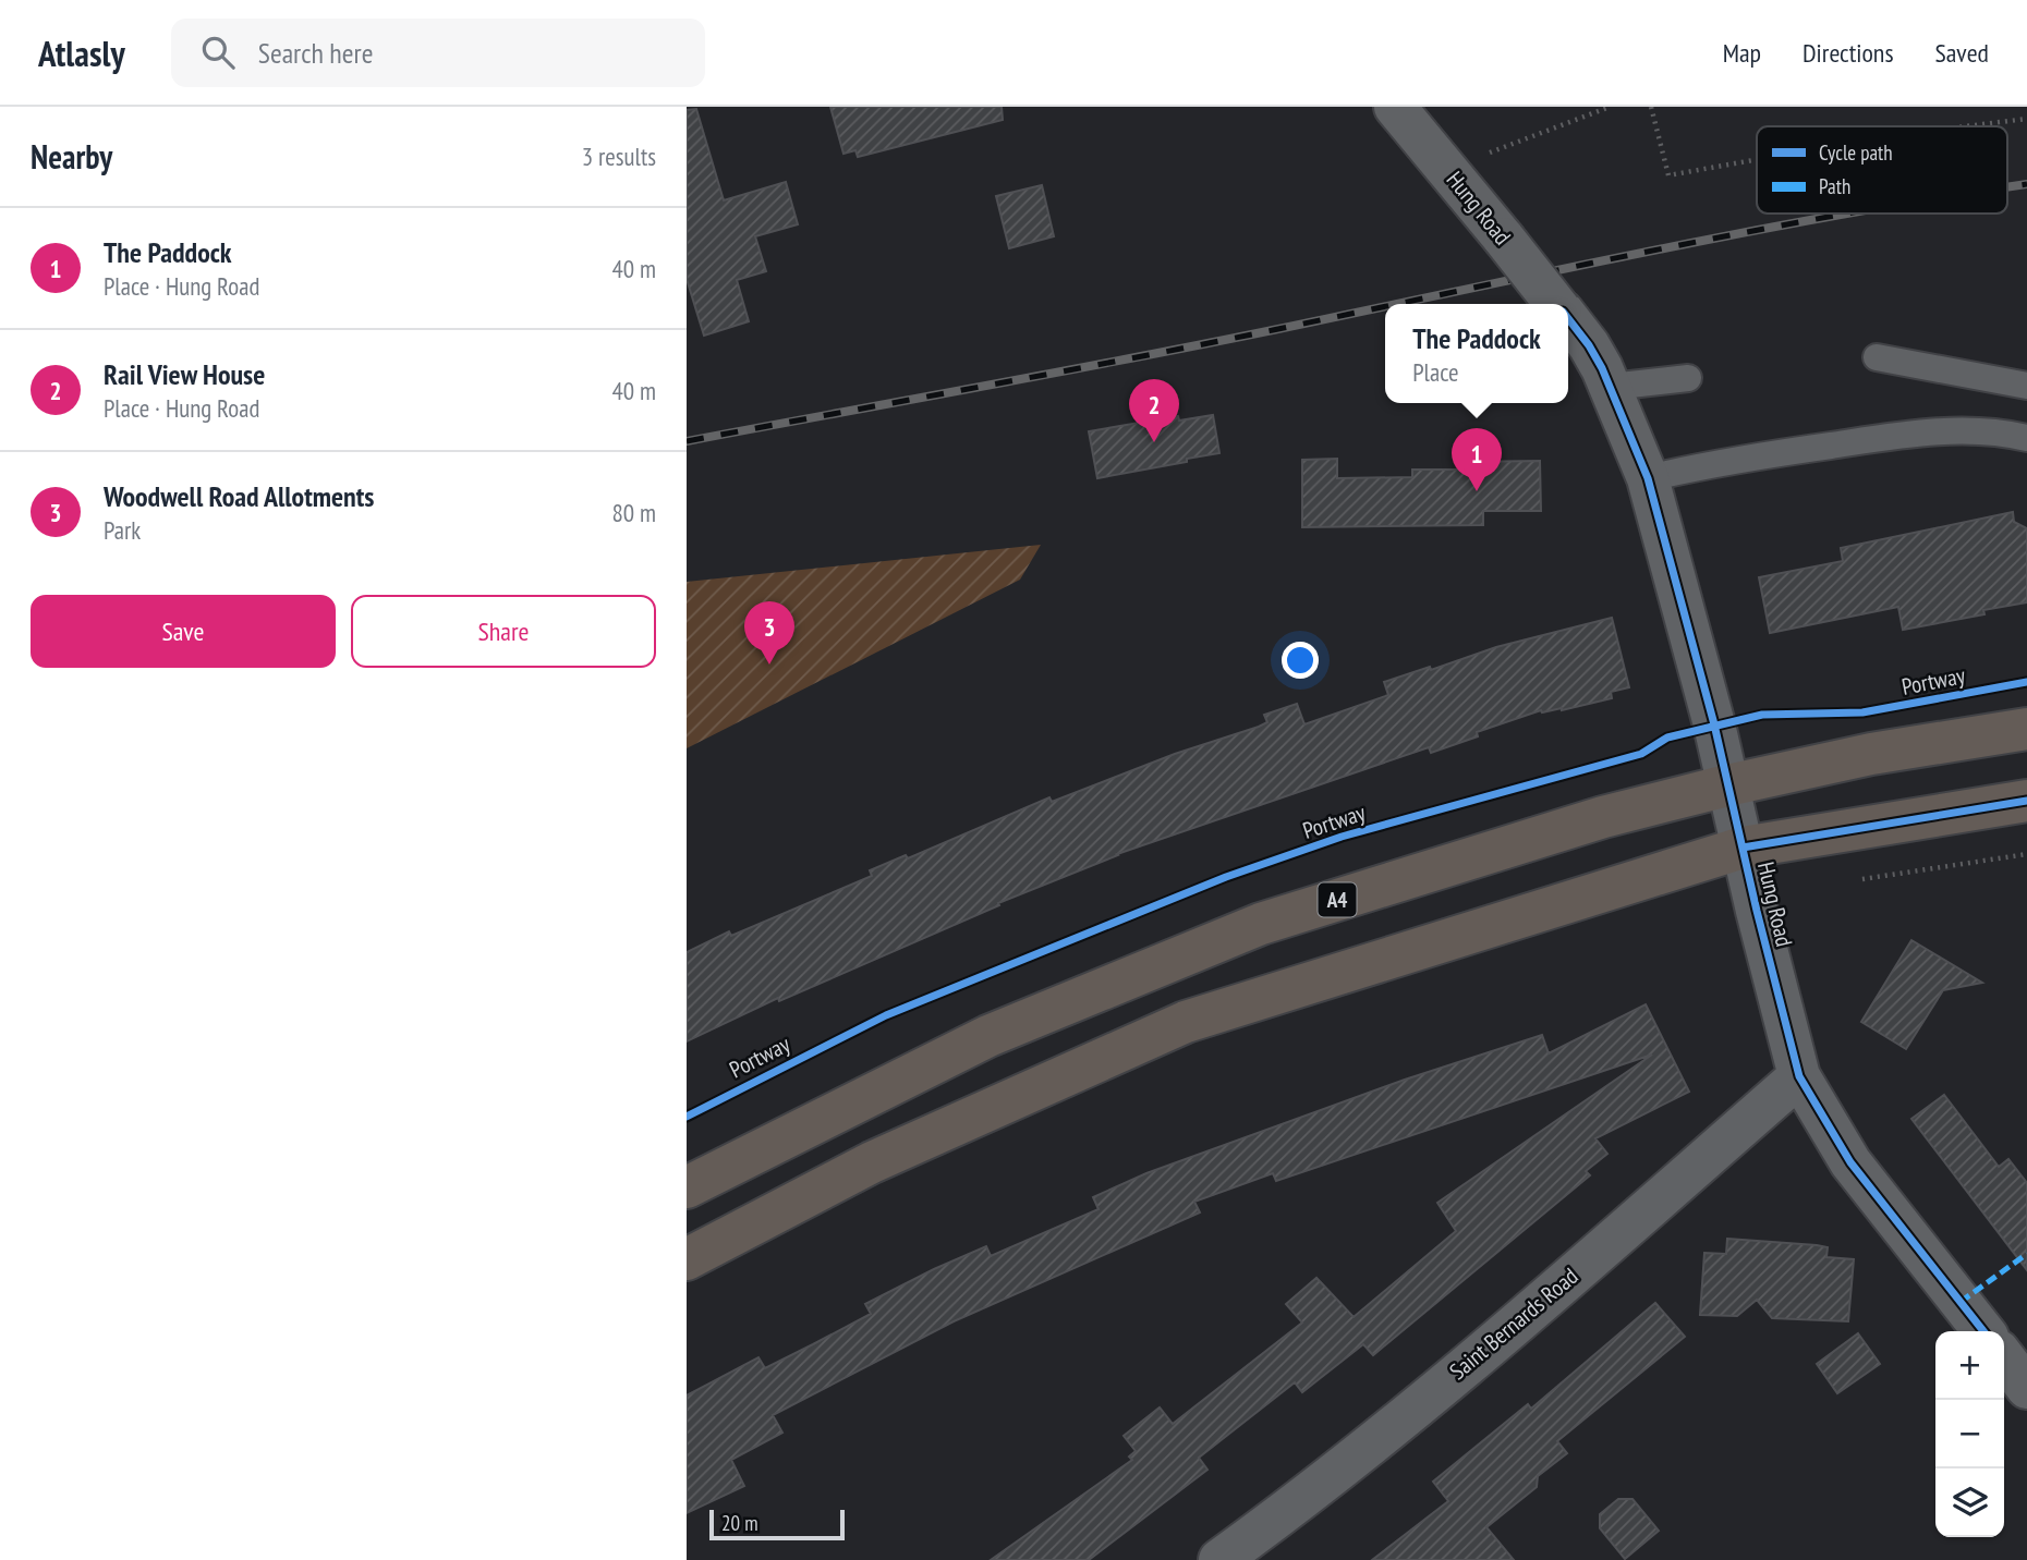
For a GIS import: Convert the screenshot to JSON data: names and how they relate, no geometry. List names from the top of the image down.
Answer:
{
  "streets": {
    "highway": ["A4"],
    "street": ["Hung Road", "Saint Bernards Road"],
    "cycle path": ["Portway"]
  },
  "crossings": [
    ["Hung Road", "A4"],
    ["Hung Road", "Saint Bernards Road"]
  ],
  "legend": ["Cycle path", "Path"],
  "scale_bar": "20 m",
  "page": {
    "header": "Atlasly",
    "search": "Search here",
    "nav": ["Map", "Directions", "Saved"],
    "heading": ["Nearby", "3 results"],
    "list": [
      {
        "mark": "1",
        "name": "The Paddock",
        "note": "Place · Hung Road",
        "value": "40 m"
      },
      {
        "mark": "2",
        "name": "Rail View House",
        "note": "Place · Hung Road",
        "value": "40 m"
      },
      {
        "mark": "3",
        "name": "Woodwell Road Allotments",
        "note": "Park",
        "value": "80 m"
      }
    ],
    "popup": ["The Paddock", "Place"],
    "pins": ["2", "1", "3"],
    "buttons": ["Save", "Share"],
    "map_buttons": ["+", "−"],
    "scale": "20 m"
  }
}
